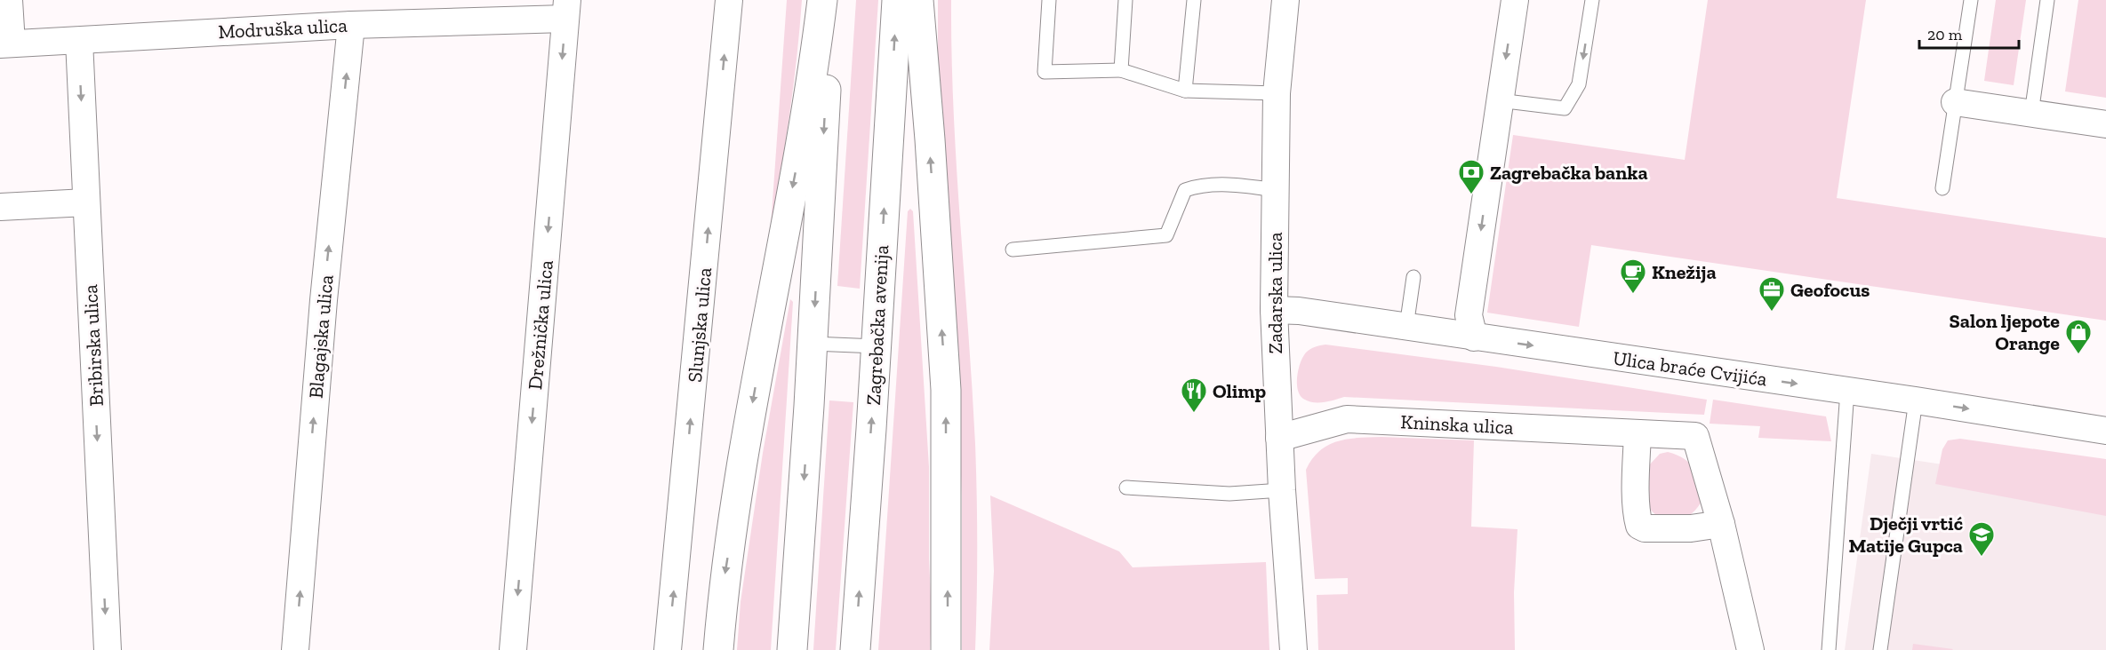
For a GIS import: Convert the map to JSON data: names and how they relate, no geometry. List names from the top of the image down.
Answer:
{
  "streets": {
    "main road": ["Zagrebačka avenija"],
    "street": [
      "Modruška ulica",
      "Zadarska ulica",
      "Drežnička ulica",
      "Slunjska ulica",
      "Blagajska ulica",
      "Bribirska ulica",
      "Ulica braće Cvijića",
      "Kninska ulica"
    ]
  },
  "crossings": [
    ["Modruška ulica", "Drežnička ulica"],
    ["Modruška ulica", "Blagajska ulica"],
    ["Modruška ulica", "Bribirska ulica"],
    ["Zadarska ulica", "Ulica braće Cvijića"],
    ["Zadarska ulica", "Kninska ulica"]
  ],
  "one_way": [
    "Drežnička ulica",
    "Slunjska ulica",
    "Blagajska ulica",
    "Bribirska ulica",
    "Ulica braće Cvijića"
  ],
  "places": {
    "bank": ["Zagrebačka banka"],
    "cafe": ["Knežija"],
    "office": ["Geofocus"],
    "shop": ["Salon ljepote Orange"],
    "restaurant": ["Olimp"],
    "school or university": ["Dječji vrtić Matije Gupca"]
  },
  "scale_bar": "20 m"
}
